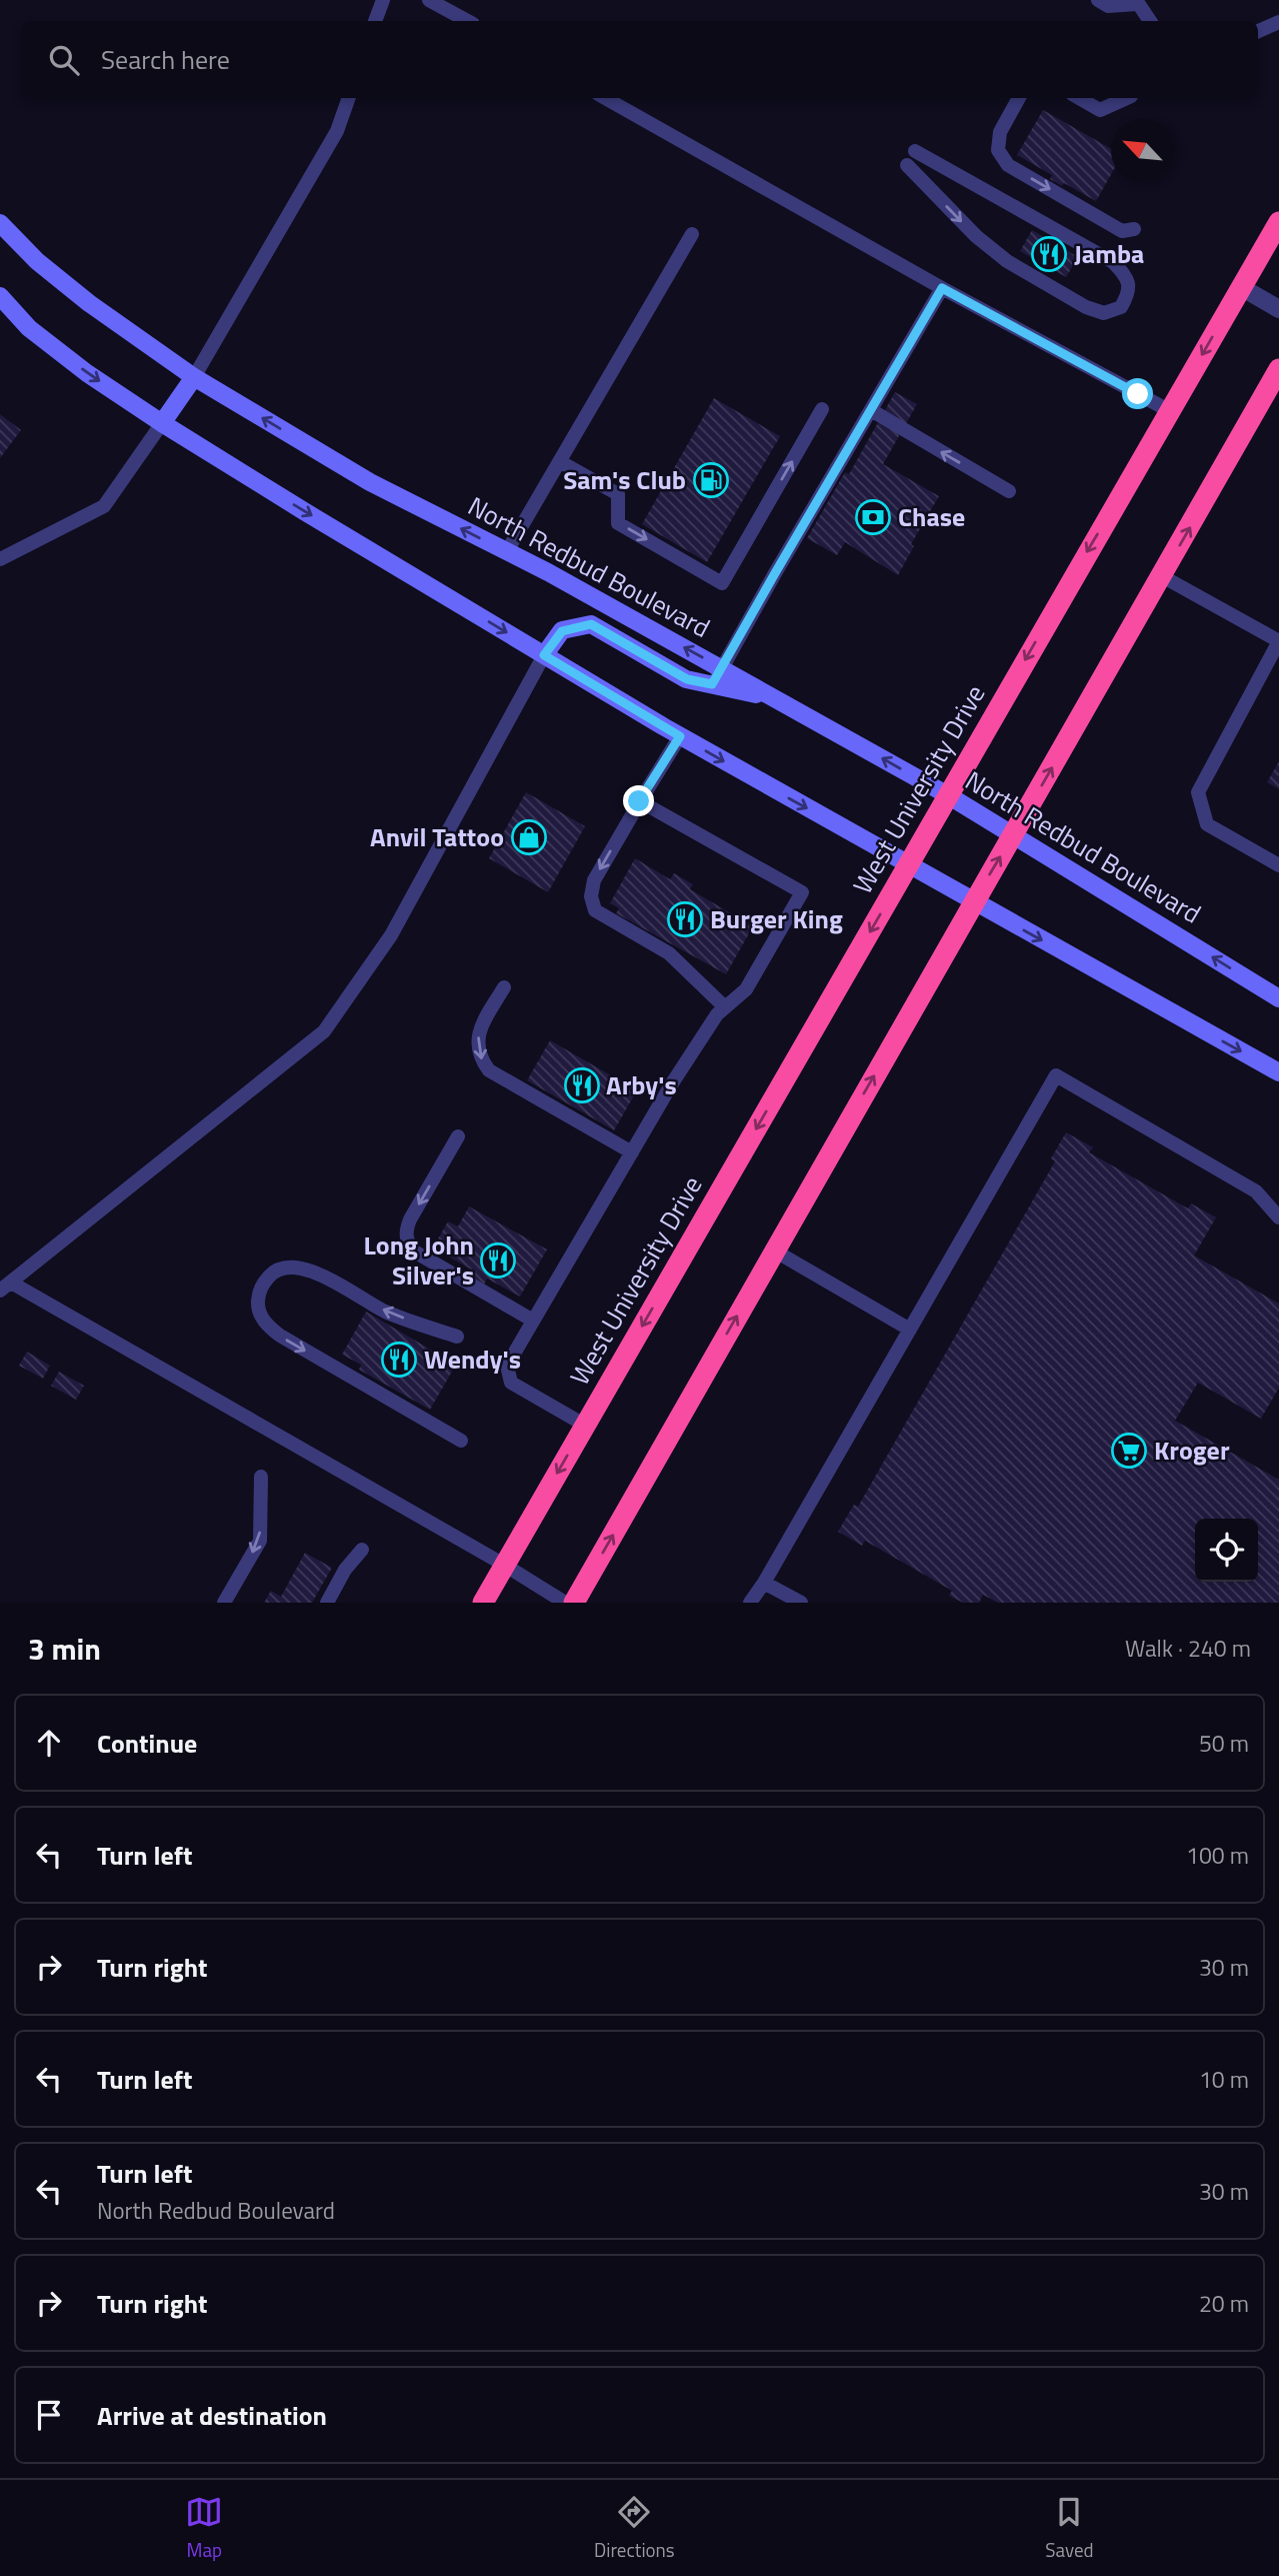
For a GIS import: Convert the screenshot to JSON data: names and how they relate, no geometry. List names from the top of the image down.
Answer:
{
  "streets": {
    "highway": ["West University Drive"],
    "street": ["North Redbud Boulevard"]
  },
  "crossings": [
    ["North Redbud Boulevard", "West University Drive"]
  ],
  "places": {
    "restaurant": [
      "Jamba",
      "Burger King",
      "Arby's",
      "Long John Silver's",
      "Wendy's"
    ],
    "fuel station": ["Sam's Club"],
    "bank": ["Chase"],
    "shop": ["Anvil Tattoo"],
    "supermarket": ["Kroger"]
  },
  "north": "top left",
  "page": {
    "search": "Search here",
    "heading": ["3 min", "Walk · 240 m"],
    "list": [
      ["Continue", "50 m"],
      ["Turn left", "100 m"],
      ["Turn right", "30 m"],
      ["Turn left", "10 m"],
      ["Turn left", "North Redbud Boulevard", "30 m"],
      ["Turn right", "20 m"],
      "Arrive at destination"
    ],
    "nav": ["Map", "Directions", "Saved"]
  }
}
